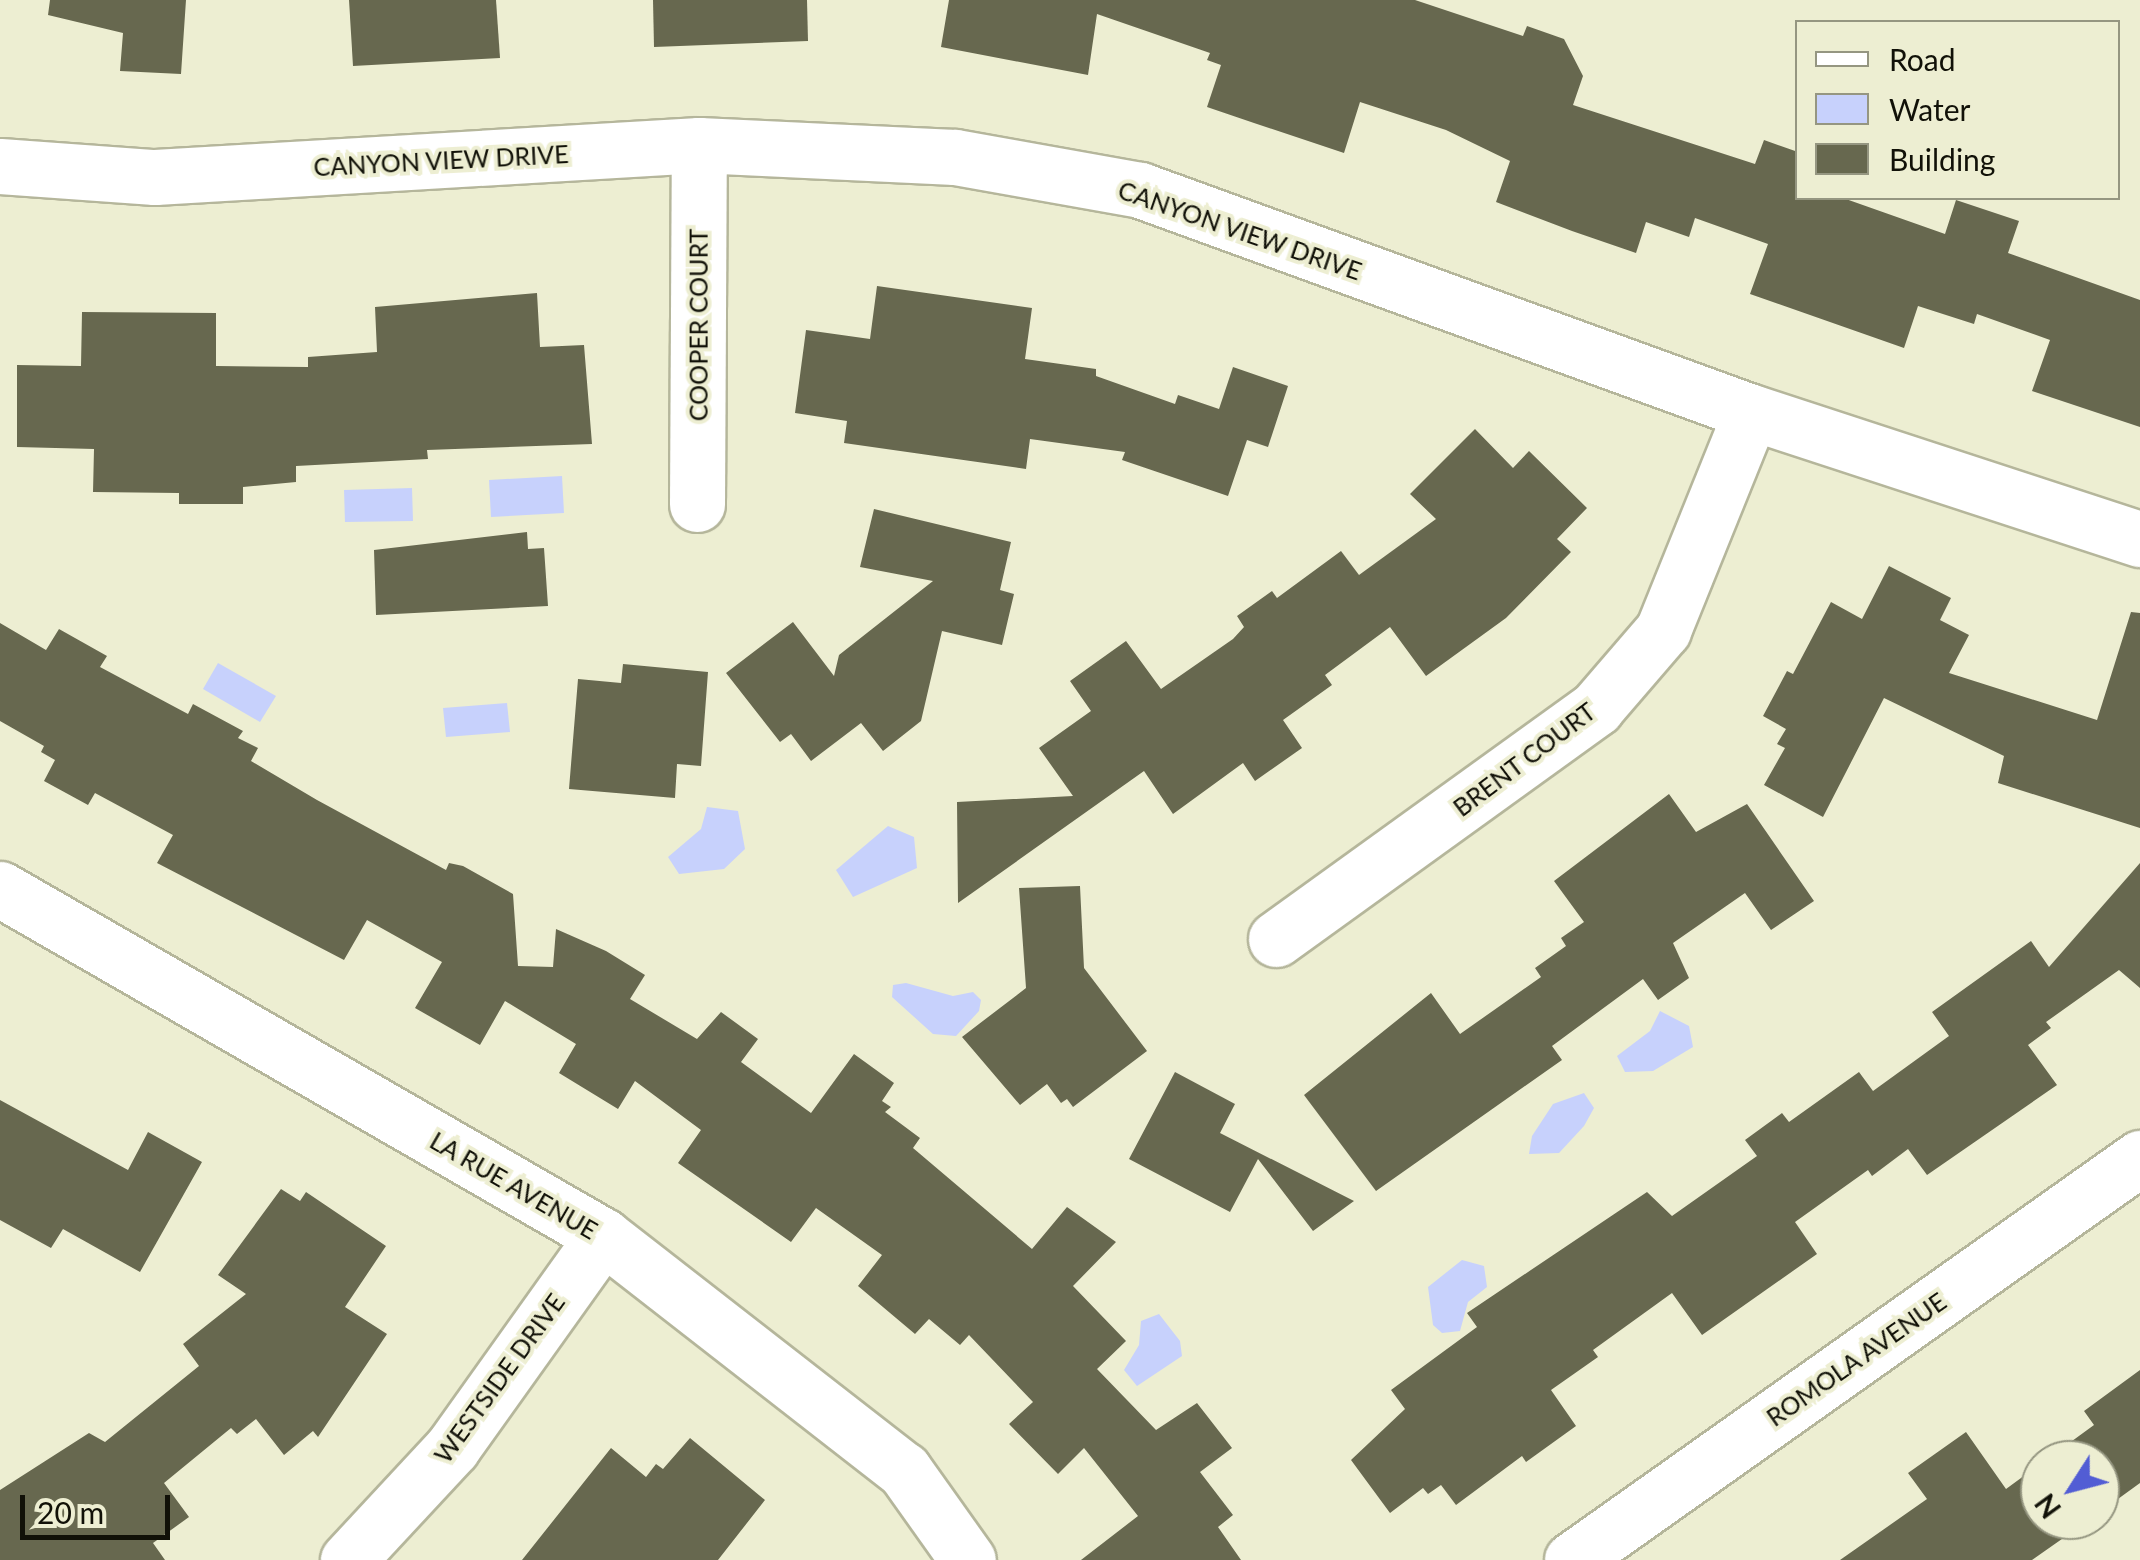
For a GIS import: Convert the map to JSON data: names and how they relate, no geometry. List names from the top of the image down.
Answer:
{
  "streets": {
    "street": [
      "CANYON VIEW DRIVE",
      "COOPER COURT",
      "BRENT COURT",
      "LA RUE AVENUE",
      "ROMOLA AVENUE",
      "WESTSIDE DRIVE"
    ]
  },
  "crossings": [
    ["CANYON VIEW DRIVE", "COOPER COURT"],
    ["CANYON VIEW DRIVE", "BRENT COURT"],
    ["LA RUE AVENUE", "WESTSIDE DRIVE"]
  ],
  "legend": ["Road", "Water", "Building"],
  "scale_bar": "20 m",
  "north": "bottom left"
}
